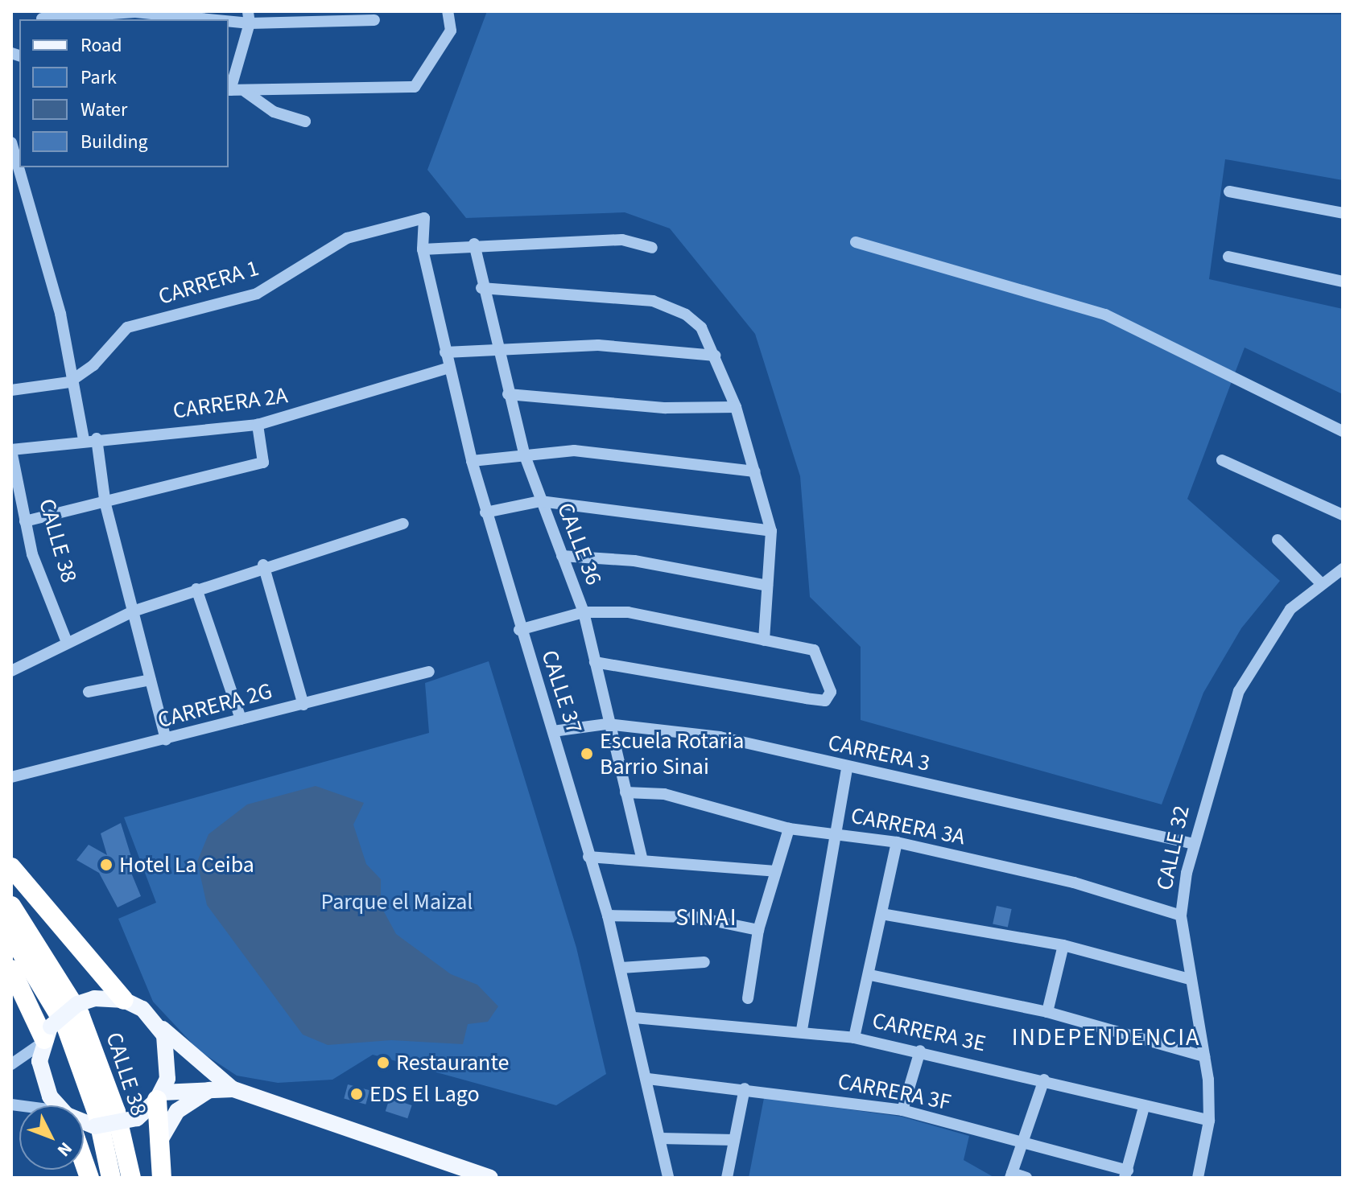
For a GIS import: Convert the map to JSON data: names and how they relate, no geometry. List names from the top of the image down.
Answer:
{
  "streets": {
    "highway": ["CALLE 38"],
    "street": [
      "CARRERA 1",
      "CARRERA 2A",
      "CALLE 36",
      "CALLE 37",
      "CARRERA 2G",
      "CARRERA 3",
      "CARRERA 3A",
      "CALLE 32",
      "CARRERA 3E",
      "CARRERA 3F"
    ]
  },
  "crossings": [
    ["CARRERA 1", "CALLE 37"],
    ["CARRERA 2A", "CALLE 38"],
    ["CARRERA 2A", "CALLE 37"],
    ["CALLE 36", "CARRERA 3"],
    ["CALLE 36", "CARRERA 3A"],
    ["CALLE 37", "CARRERA 3"],
    ["CALLE 37", "CARRERA 3E"],
    ["CALLE 37", "CARRERA 3F"],
    ["CARRERA 3", "CALLE 32"],
    ["CARRERA 3A", "CALLE 32"],
    ["CALLE 32", "CARRERA 3E"]
  ],
  "districts": ["SINAI", "INDEPENDENCIA"],
  "parks": ["Parque el Maizal"],
  "places": [
    "Escuela Rotaria Barrio Sinai",
    "Hotel La Ceiba",
    "Restaurante",
    "EDS El Lago"
  ],
  "legend": [
    "Road",
    "Park",
    "Water",
    "Building"
  ],
  "north": "bottom right"
}
